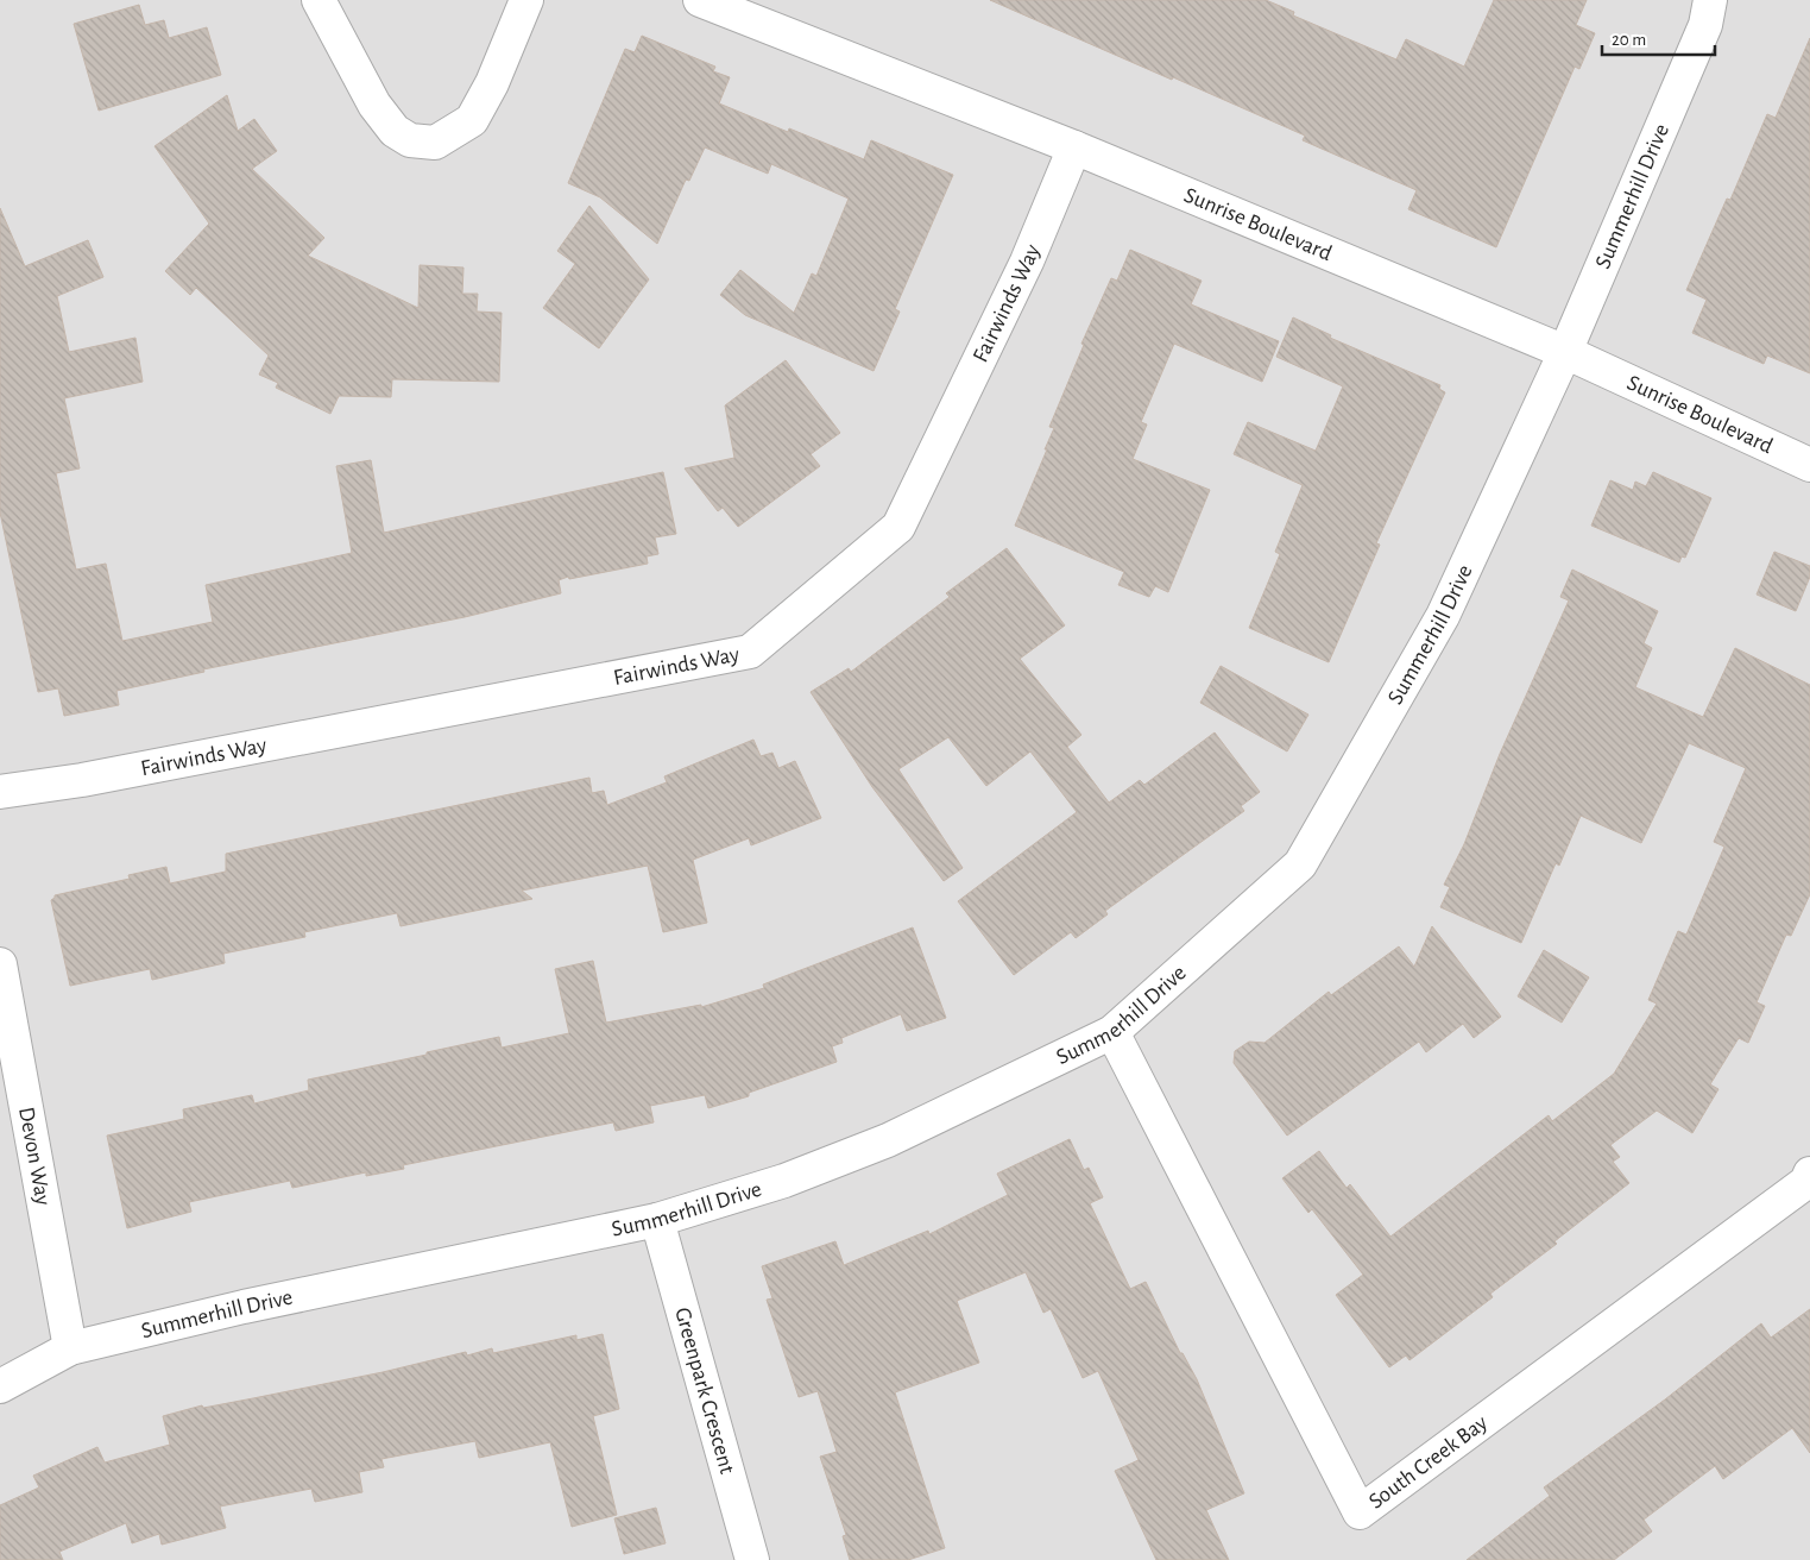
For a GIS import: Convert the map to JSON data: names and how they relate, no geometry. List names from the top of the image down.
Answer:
{
  "streets": {
    "street": [
      "Summerhill Drive",
      "Sunrise Boulevard",
      "Fairwinds Way",
      "Devon Way",
      "Greenpark Crescent",
      "South Creek Bay"
    ]
  },
  "crossings": [
    ["Summerhill Drive", "Sunrise Boulevard"],
    ["Summerhill Drive", "Devon Way"],
    ["Summerhill Drive", "Greenpark Crescent"],
    ["Summerhill Drive", "South Creek Bay"],
    ["Sunrise Boulevard", "Fairwinds Way"]
  ],
  "scale_bar": "20 m"
}
